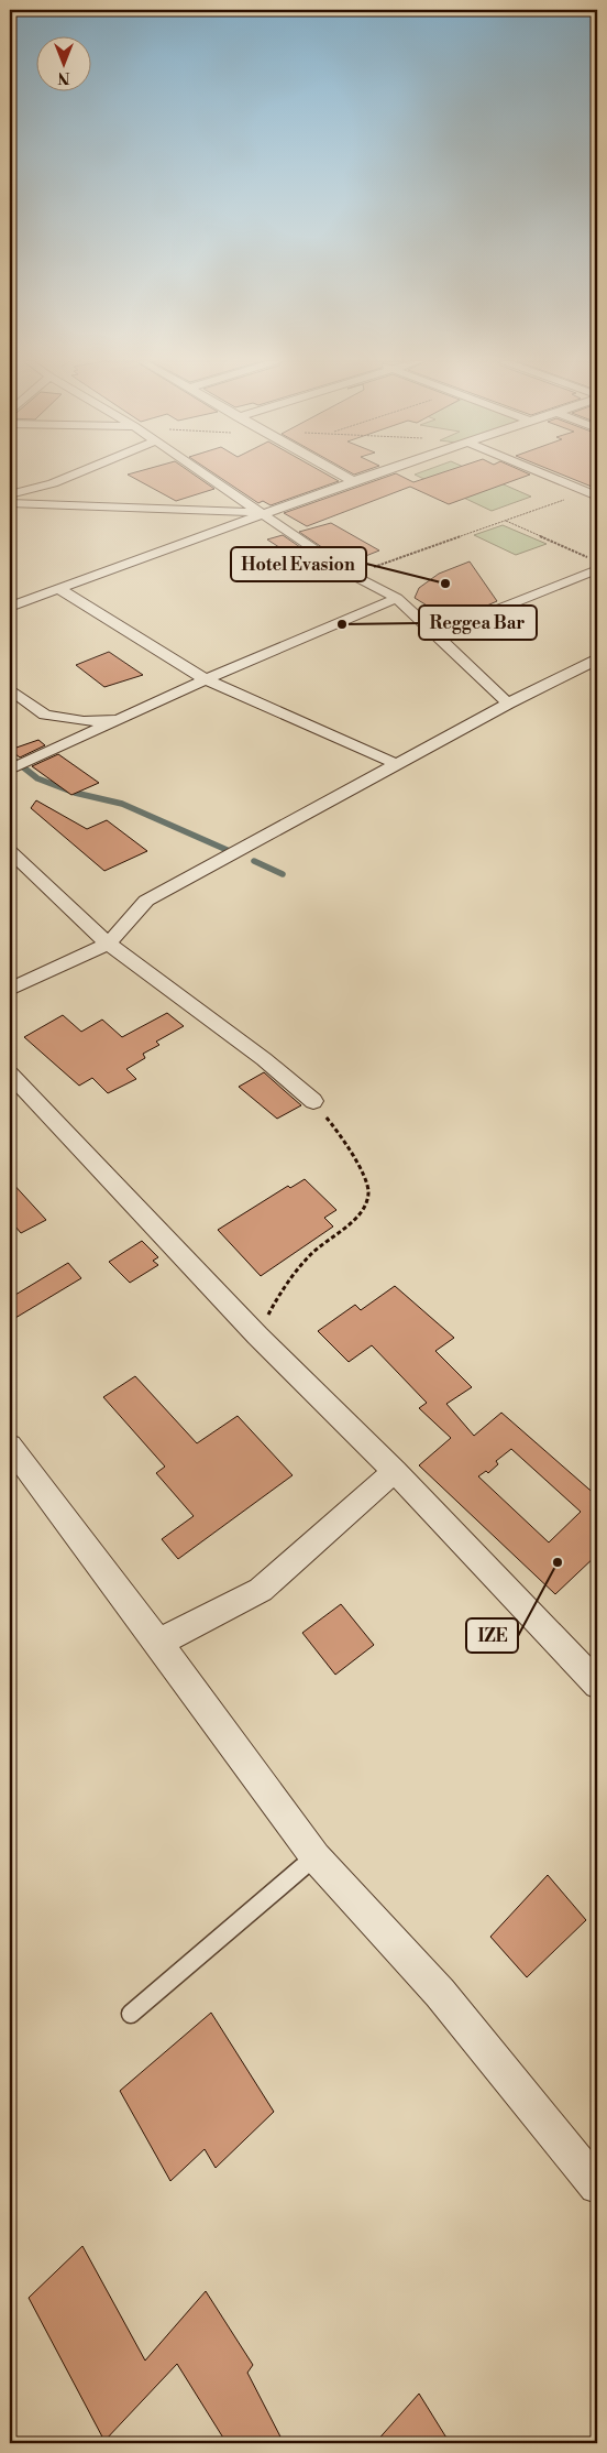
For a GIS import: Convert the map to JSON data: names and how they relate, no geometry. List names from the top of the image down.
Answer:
{
  "places": ["Hotel Evasion", "Reggea Bar", "IZE"],
  "north": "bottom"
}
